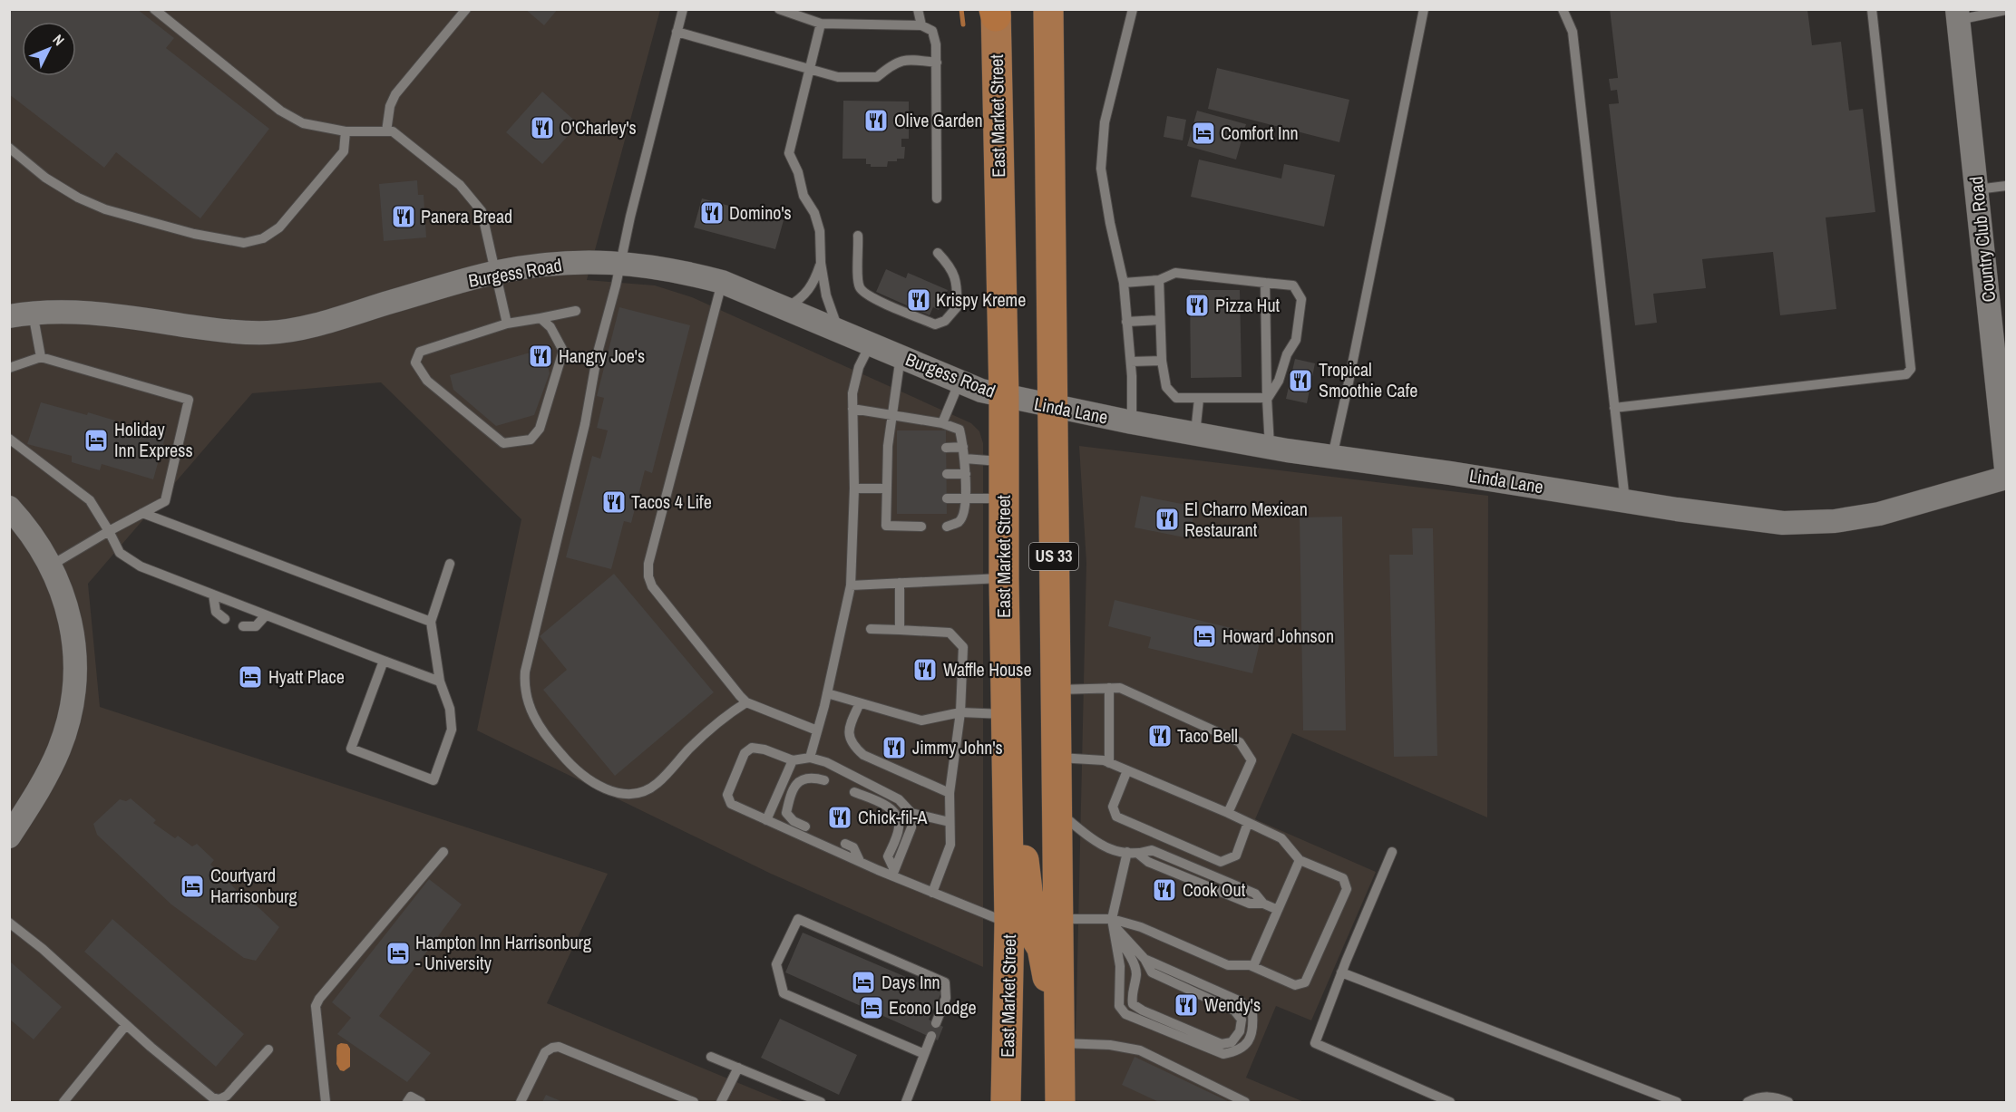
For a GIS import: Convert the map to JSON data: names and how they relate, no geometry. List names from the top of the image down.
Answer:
{
  "streets": {
    "highway": ["East Market Street", "US 33"],
    "street": ["Country Club Road", "Burgess Road", "Linda Lane"]
  },
  "crossings": [
    ["East Market Street", "Burgess Road"],
    ["East Market Street", "Linda Lane"],
    ["Burgess Road", "Linda Lane"],
    ["Linda Lane", "US 33"]
  ],
  "places": {
    "restaurant": [
      "Olive Garden",
      "O'Charley's",
      "Domino's",
      "Panera Bread",
      "Krispy Kreme",
      "Pizza Hut",
      "Hangry Joe's",
      "Tropical Smoothie Cafe",
      "Tacos 4 Life",
      "El Charro Mexican Restaurant",
      "Waffle House",
      "Taco Bell",
      "Jimmy John's",
      "Chick-fil-A",
      "Cook Out",
      "Wendy's"
    ],
    "hotel": [
      "Comfort Inn",
      "Holiday Inn Express",
      "Howard Johnson",
      "Hyatt Place",
      "Courtyard Harrisonburg",
      "Hampton Inn Harrisonburg - University",
      "Days Inn",
      "Econo Lodge"
    ]
  },
  "north": "top right"
}
